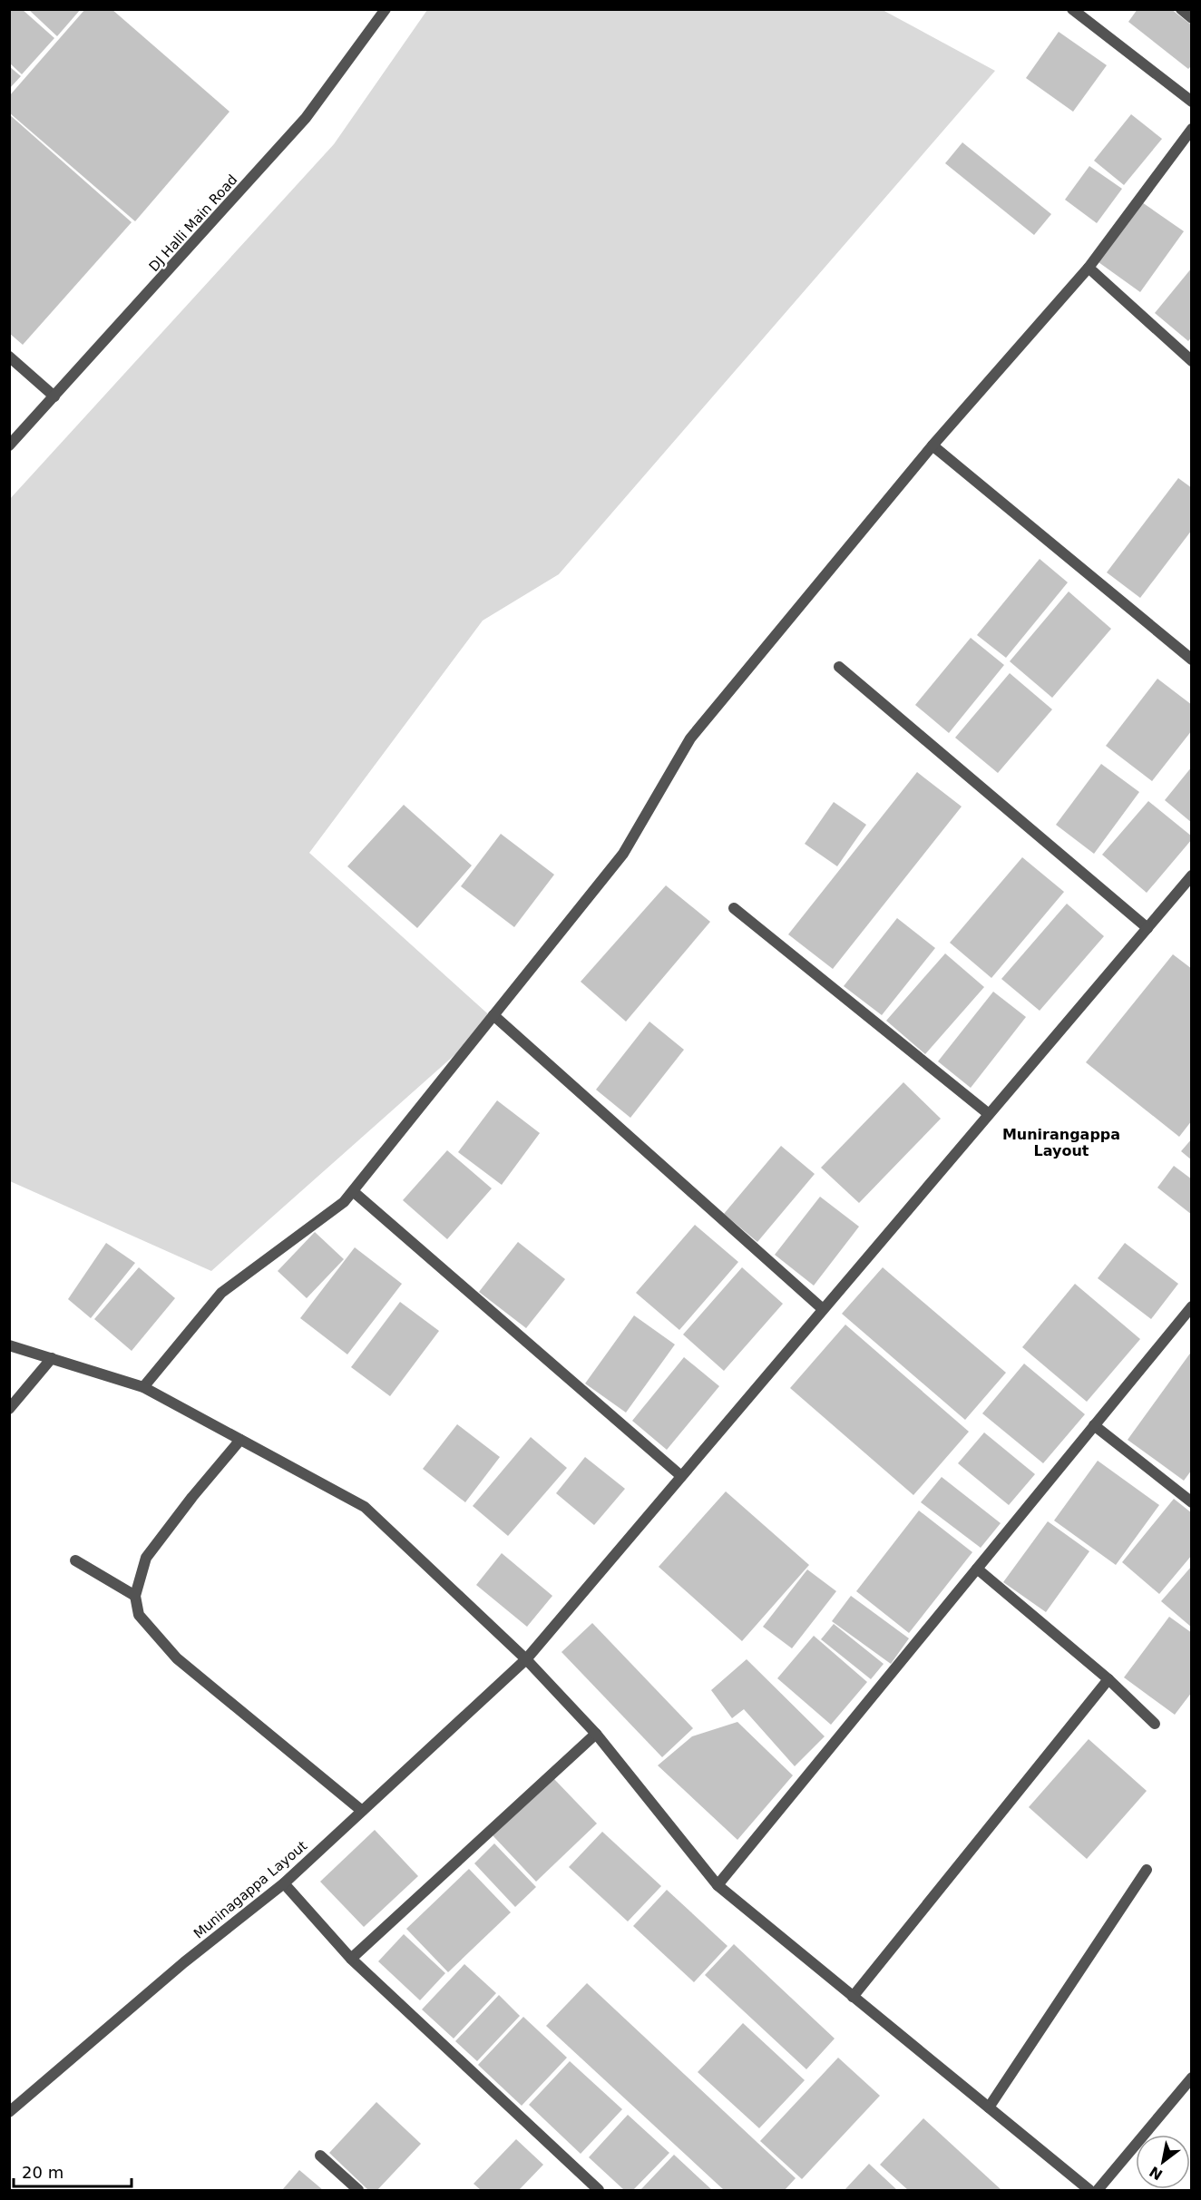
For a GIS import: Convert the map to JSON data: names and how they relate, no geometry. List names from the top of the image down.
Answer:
{
  "streets": {
    "street": ["DJ Halli Main Road", "Muninagappa Layout"]
  },
  "districts": ["Munirangappa Layout"],
  "scale_bar": "20 m",
  "north": "bottom left"
}
